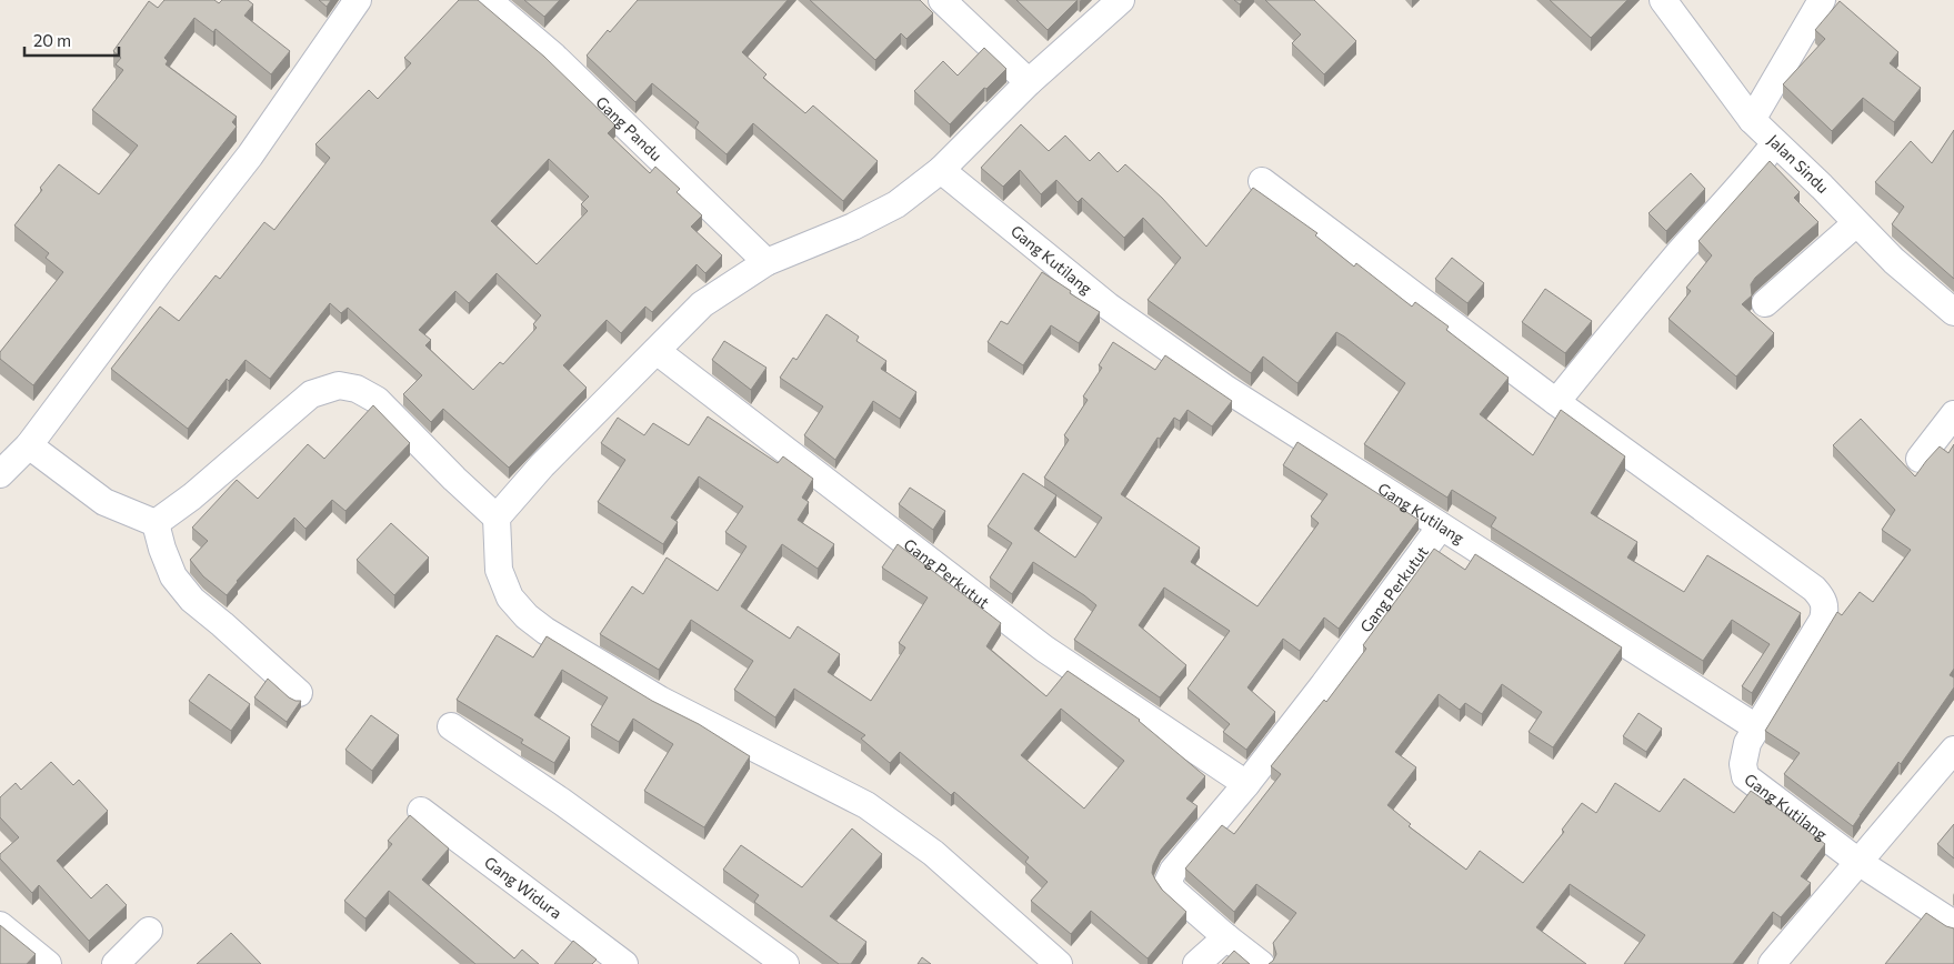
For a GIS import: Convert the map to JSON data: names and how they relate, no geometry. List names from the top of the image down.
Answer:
{
  "streets": {
    "street": [
      "Gang Pandu",
      "Jalan Sindu",
      "Gang Kutilang",
      "Gang Perkutut",
      "Gang Widura"
    ]
  },
  "crossings": [
    ["Gang Kutilang", "Gang Perkutut"]
  ],
  "scale_bar": "20 m"
}
